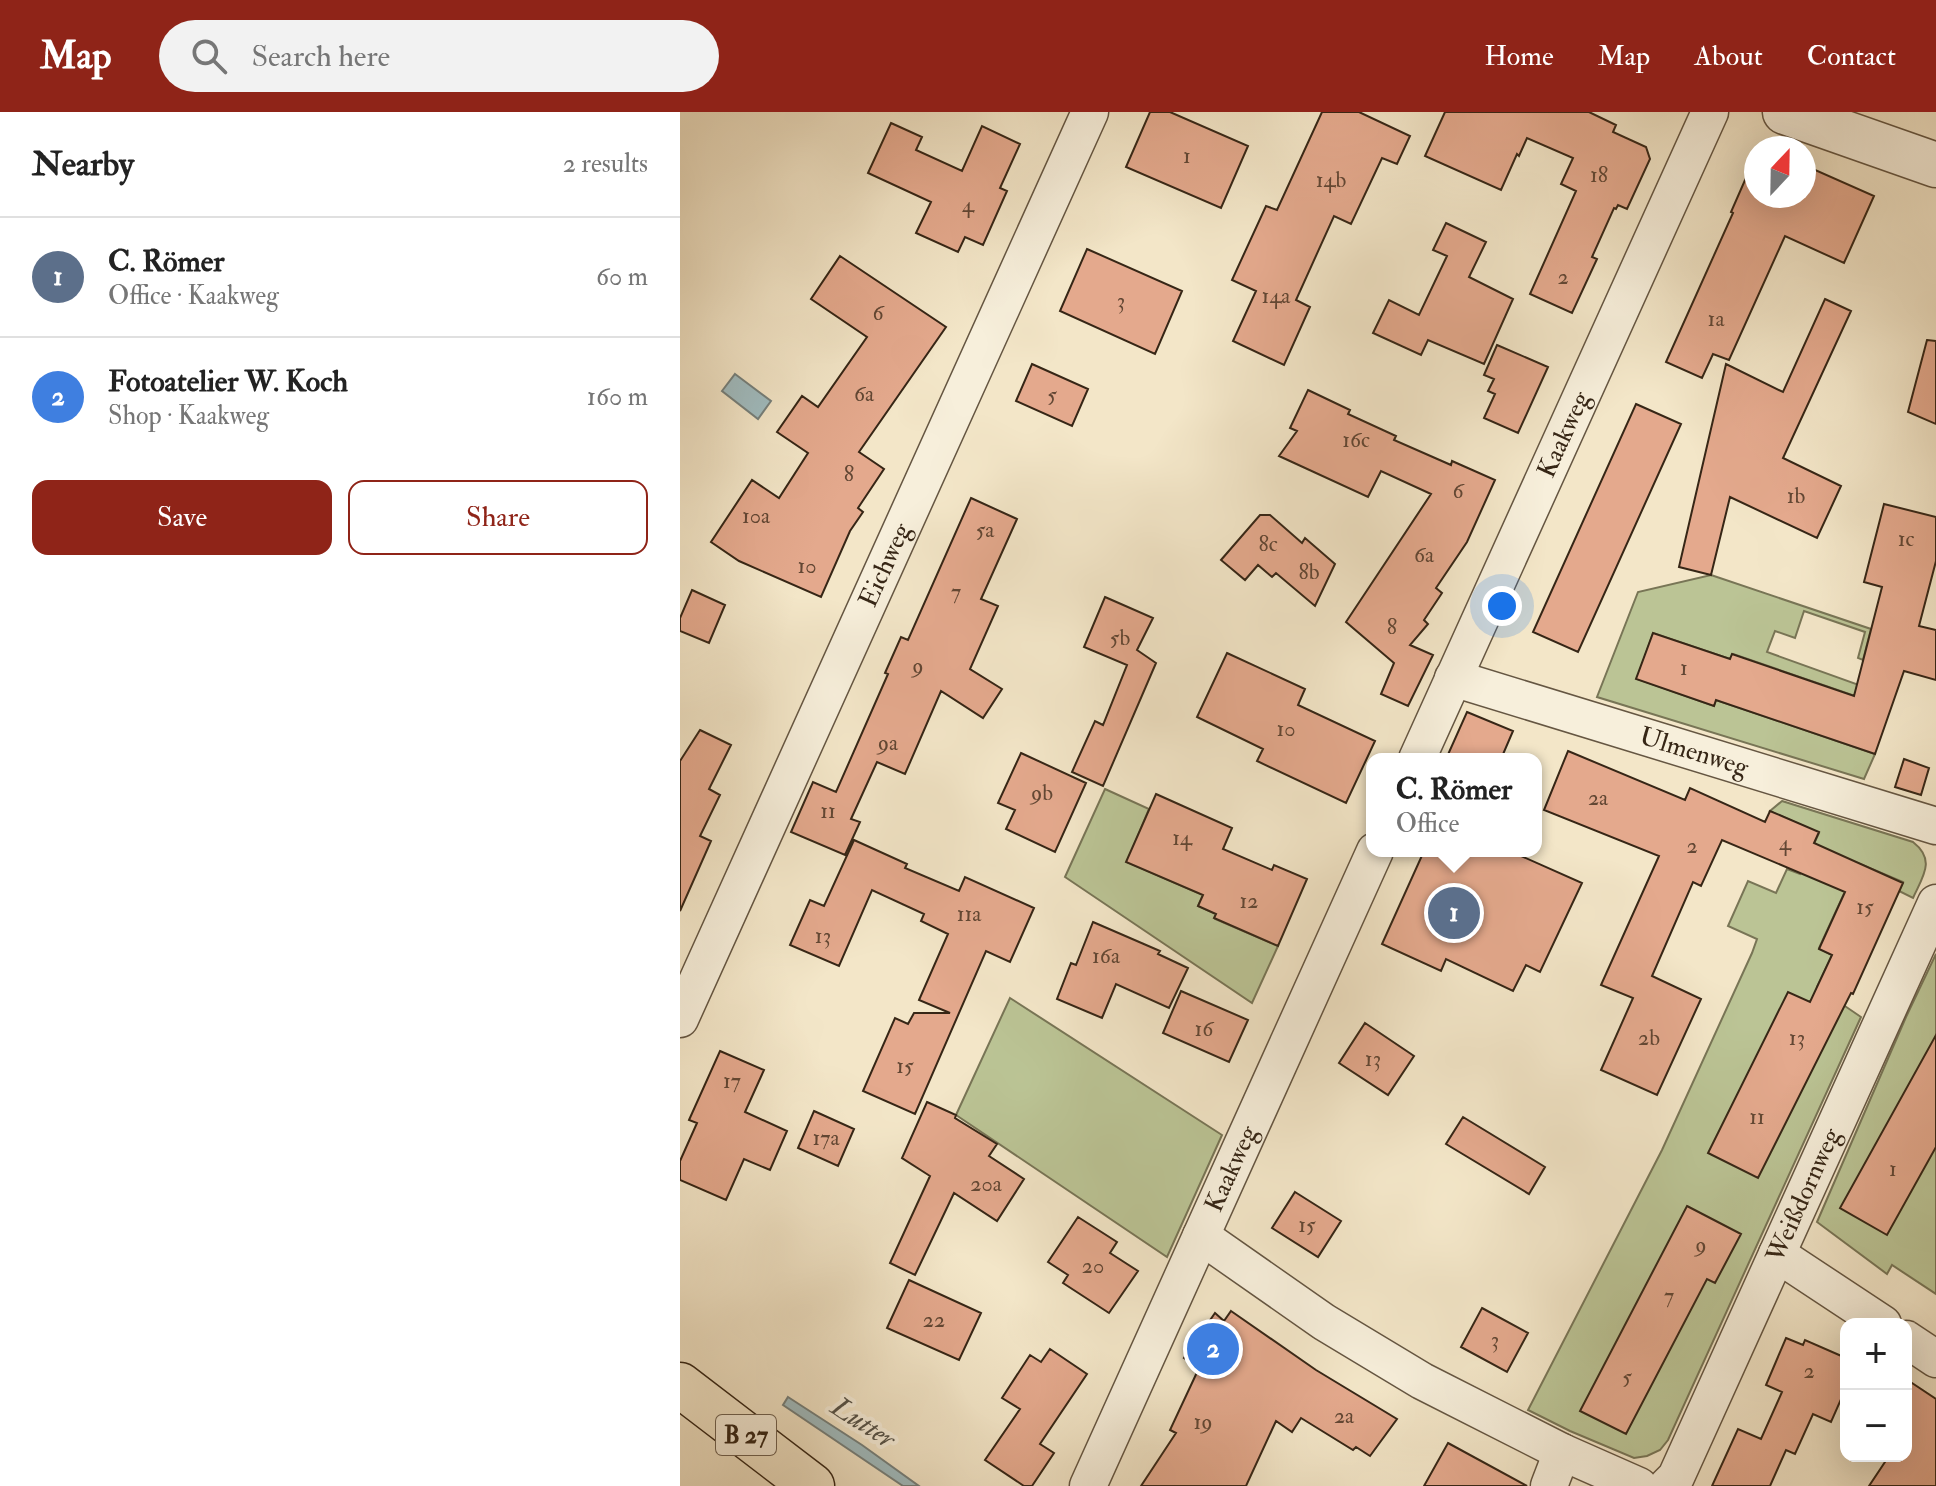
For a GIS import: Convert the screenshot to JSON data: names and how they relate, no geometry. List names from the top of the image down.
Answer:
{
  "streets": {
    "main road": ["B 27"],
    "street": [
      "Kaakweg",
      "Eichweg",
      "Ulmenweg",
      "Weißdornweg"
    ]
  },
  "crossings": [
    ["Kaakweg", "Ulmenweg"]
  ],
  "water": ["Lutter"],
  "house_numbers": [
    "1",
    "18",
    "14b",
    "4",
    "2",
    "14a",
    "3",
    "6",
    "1a",
    "6a",
    "5",
    "16c",
    "8",
    "6",
    "1b",
    "10a",
    "5a",
    "1c",
    "8c",
    "6a",
    "10",
    "8b",
    "7",
    "8",
    "5b",
    "9",
    "1",
    "10",
    "9a",
    "9b",
    "2a",
    "11",
    "14",
    "4",
    "2",
    "12",
    "15",
    "11a",
    "13",
    "16a",
    "16",
    "2b",
    "13",
    "13",
    "15",
    "17",
    "11",
    "17a",
    "1",
    "20a",
    "15",
    "9",
    "20",
    "7",
    "22",
    "3",
    "2",
    "5",
    "2a",
    "19"
  ],
  "north": "top",
  "page": {
    "header": "Map",
    "search": "Search here",
    "nav": [
      "Home",
      "Map",
      "About",
      "Contact"
    ],
    "heading": ["Nearby", "2 results"],
    "list": [
      {
        "mark": "1",
        "name": "C. Römer",
        "note": "Office · Kaakweg",
        "value": "60 m"
      },
      {
        "mark": "2",
        "name": "Fotoatelier W. Koch",
        "note": "Shop · Kaakweg",
        "value": "160 m"
      }
    ],
    "buttons": ["Save", "Share"],
    "popup": ["C. Römer", "Office"],
    "pins": ["1", "2"],
    "map_buttons": ["+", "−"]
  }
}
